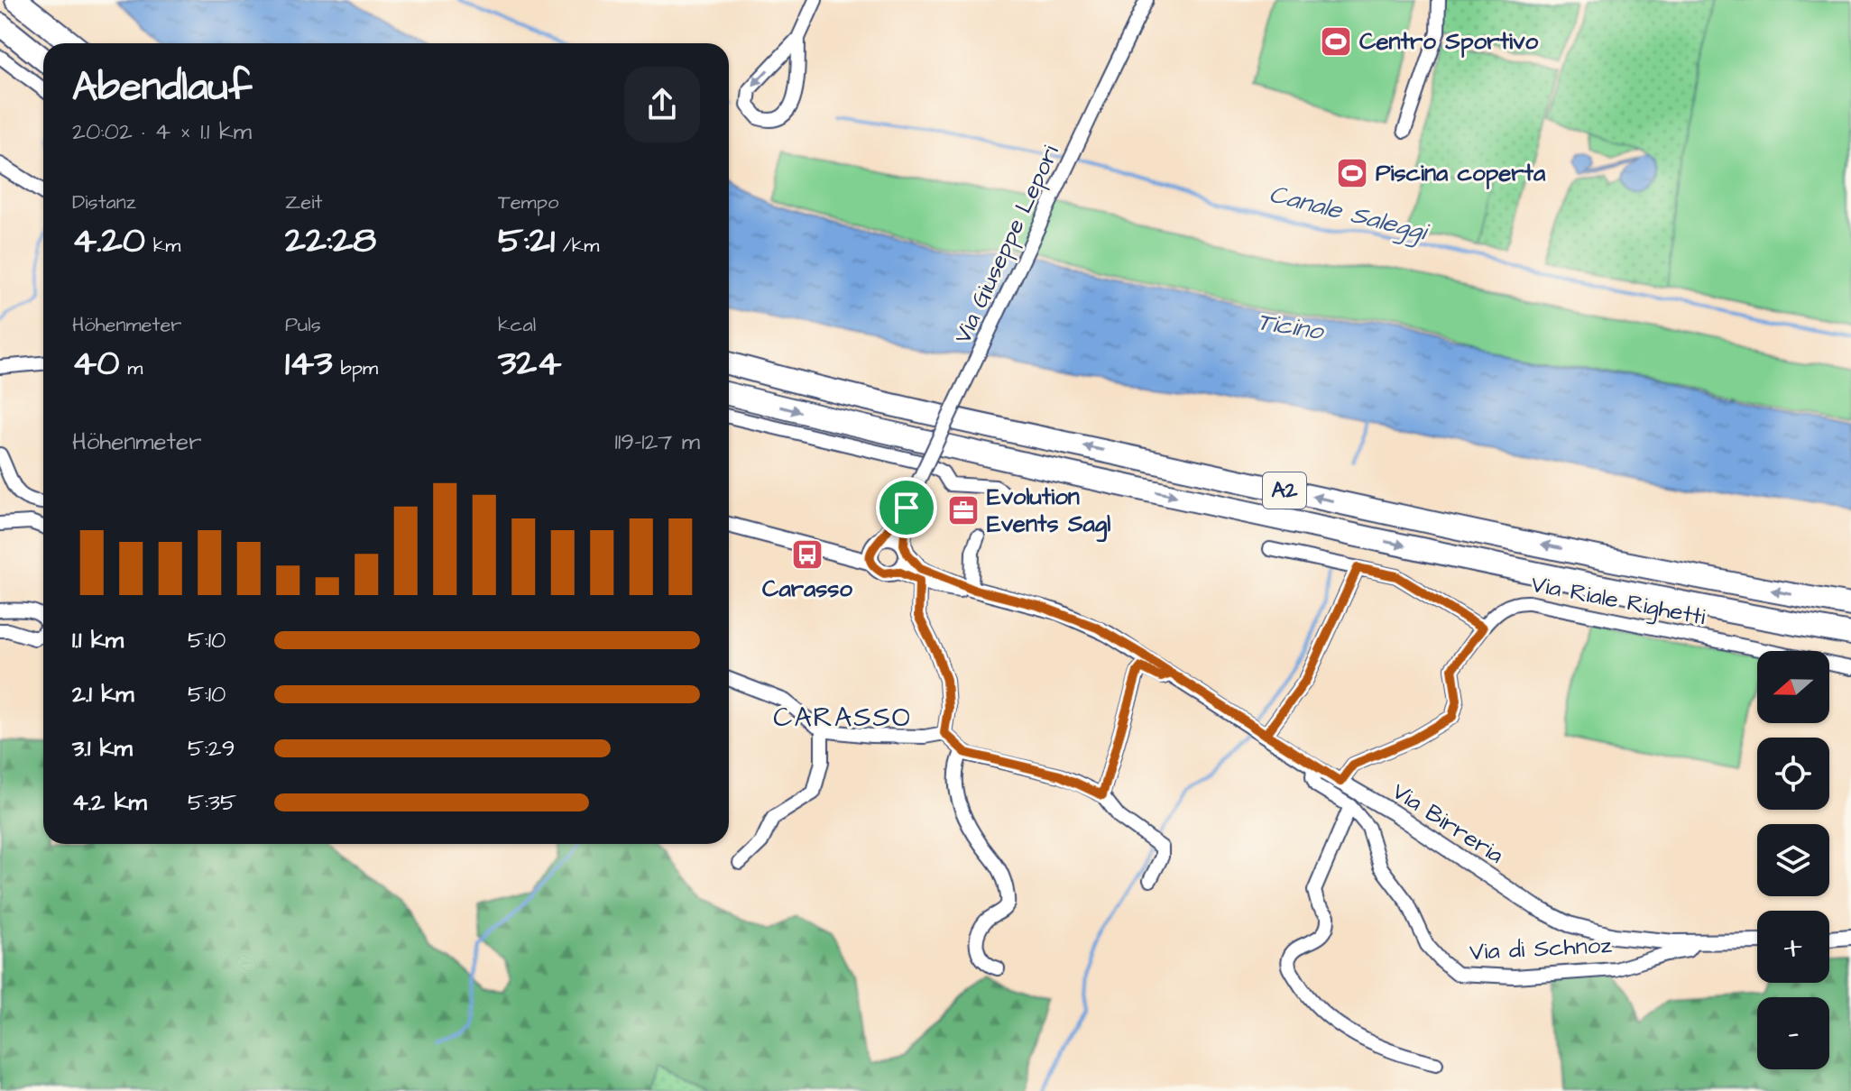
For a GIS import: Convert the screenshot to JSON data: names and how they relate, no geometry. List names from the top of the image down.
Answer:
{
  "streets": {
    "highway": ["A2"],
    "street": [
      "Via Giuseppe Lepori",
      "Via Riale Righetti",
      "Via Birreria",
      "Via di Schnoz"
    ]
  },
  "crossings": [
    ["Via Giuseppe Lepori", "Via Birreria"],
    ["Via Riale Righetti", "Via Birreria"],
    ["Via Birreria", "Via di Schnoz"]
  ],
  "districts": ["CARASSO"],
  "water": ["Canale Saleggi", "Ticino"],
  "places": {
    "sports": ["Centro Sportivo", "Piscina coperta"],
    "office": ["Evolution Events Sagl"],
    "bus stop": ["Carasso"]
  },
  "north": "left",
  "page": {
    "heading": ["Abendlauf", "20:02 · 4 × 1.1 km"],
    "stats": [
      ["Distanz", "4.20 km"],
      ["Zeit", "22:28"],
      ["Tempo", "5:21 /km"],
      ["Höhenmeter", "40 m"],
      ["Puls", "143 bpm"],
      ["kcal", "324"]
    ],
    "chart": ["Höhenmeter", "119–127 m"],
    "list": [
      {
        "name": "1.1 km",
        "note": "5:10"
      },
      {
        "name": "2.1 km",
        "note": "5:10"
      },
      {
        "name": "3.1 km",
        "note": "5:29"
      },
      {
        "name": "4.2 km",
        "note": "5:35"
      }
    ],
    "map_buttons": ["+", "−"]
  }
}
